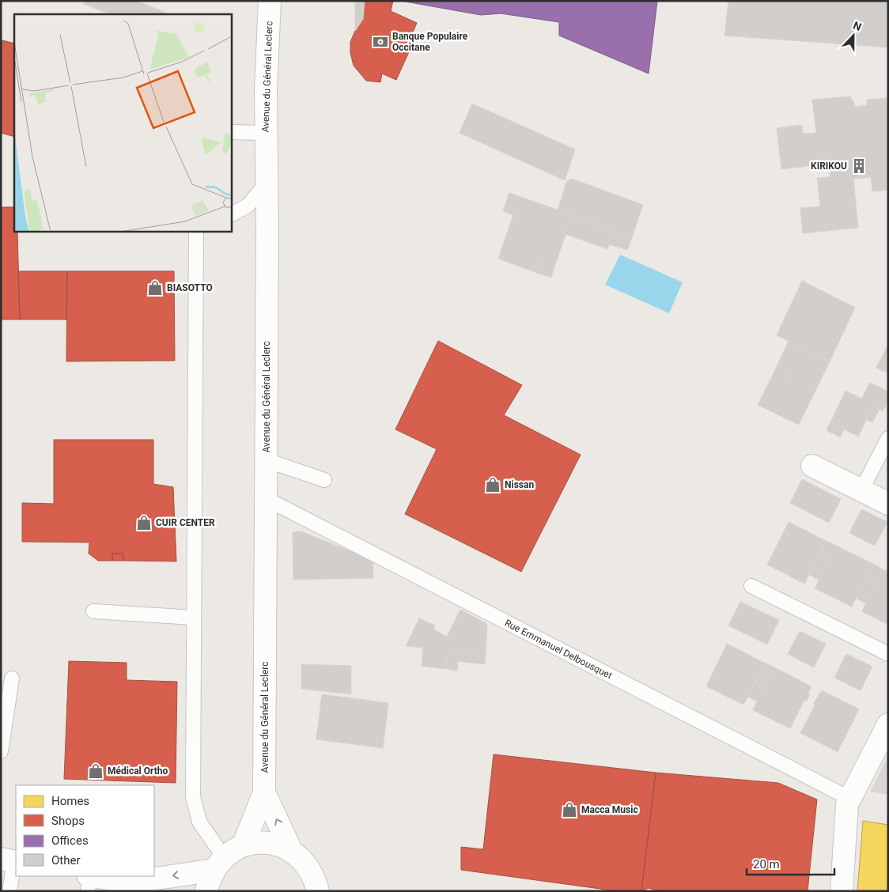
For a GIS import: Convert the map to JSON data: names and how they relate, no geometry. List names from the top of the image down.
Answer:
{
  "streets": {
    "street": ["Avenue du Général Leclerc"],
    "lane": ["Rue Emmanuel Delbousquet"]
  },
  "crossings": [
    ["Avenue du Général Leclerc", "Rue Emmanuel Delbousquet"]
  ],
  "places": {
    "bank": ["Banque Populaire Occitane"],
    "building": ["KIRIKOU"],
    "shop": [
      "BIASOTTO",
      "Nissan",
      "CUIR CENTER",
      "Médical Ortho",
      "Macca Music"
    ]
  },
  "legend": [
    "Homes",
    "Shops",
    "Offices",
    "Other"
  ],
  "scale_bar": "20 m",
  "north": "top"
}
